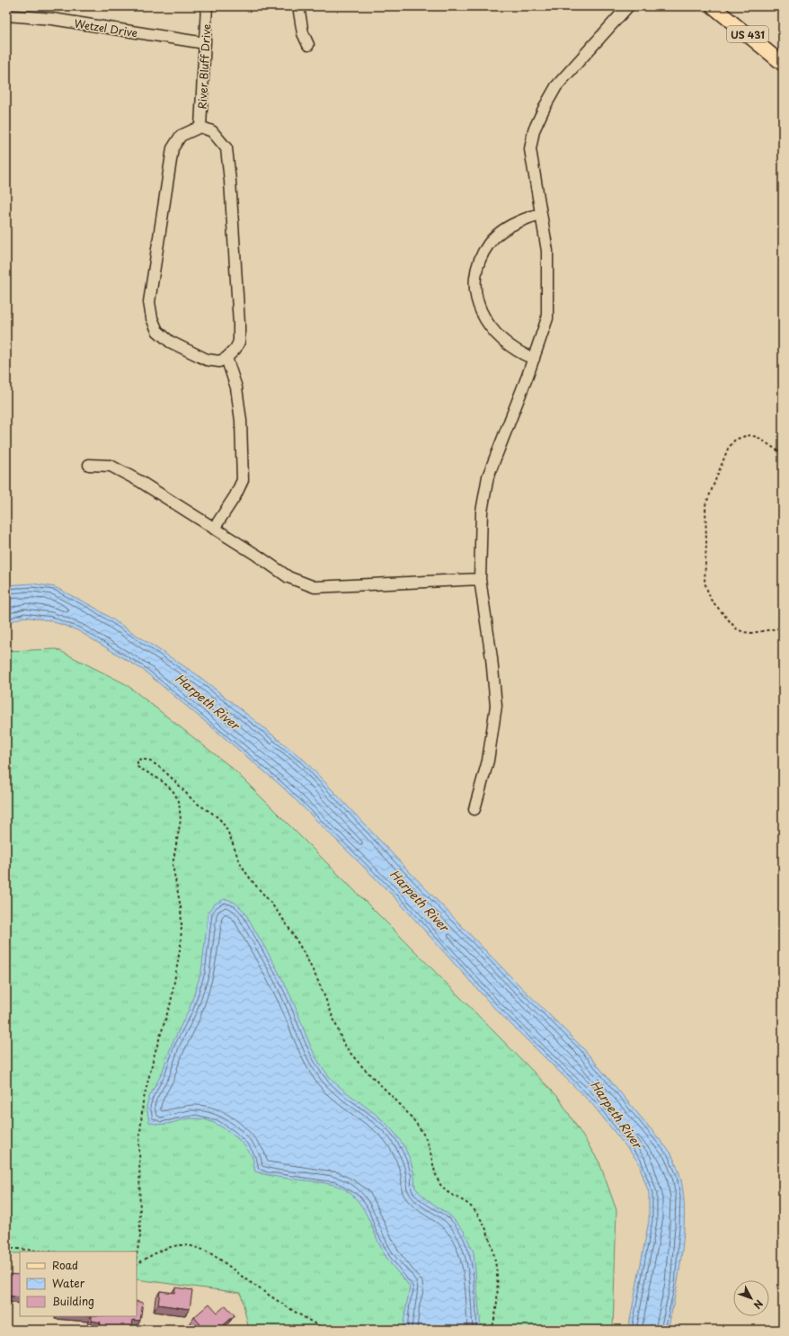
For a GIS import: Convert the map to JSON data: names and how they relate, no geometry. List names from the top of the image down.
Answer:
{
  "streets": {
    "main road": ["US 431"],
    "street": ["Wetzel Drive", "River Bluff Drive"]
  },
  "crossings": [
    ["Wetzel Drive", "River Bluff Drive"]
  ],
  "water": ["Harpeth River"],
  "legend": ["Road", "Water", "Building"],
  "north": "bottom right"
}
